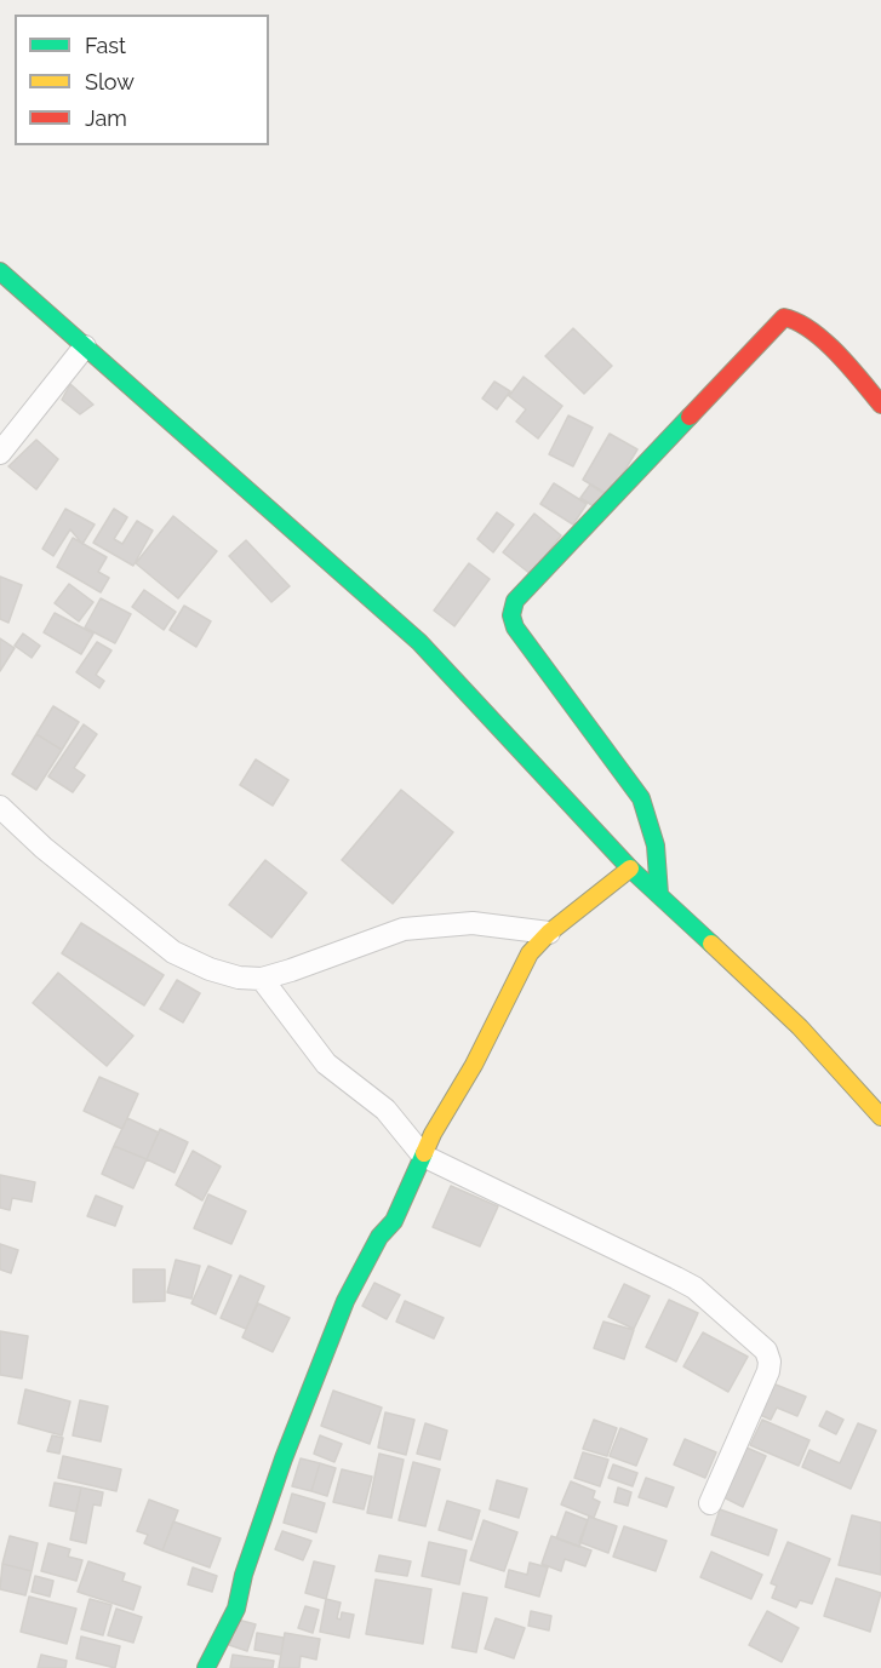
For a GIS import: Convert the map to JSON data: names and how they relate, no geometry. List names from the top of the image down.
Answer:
{
  "legend": ["Fast", "Slow", "Jam"]
}
